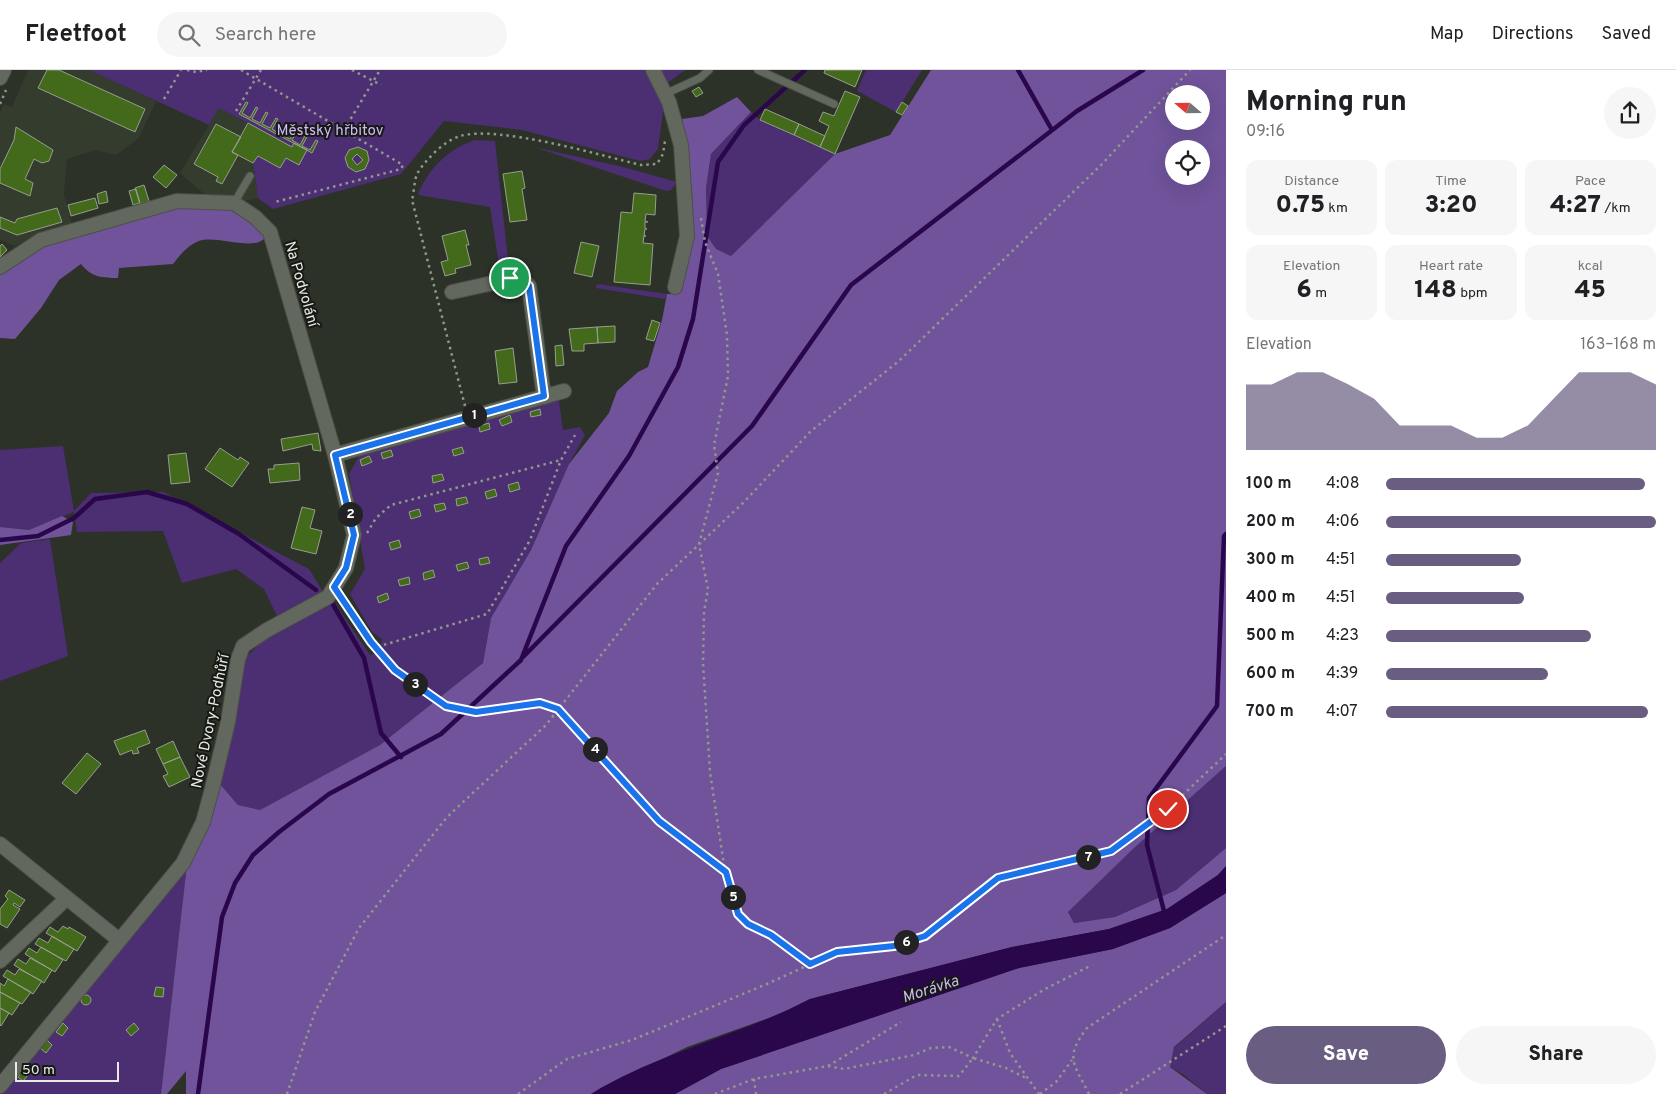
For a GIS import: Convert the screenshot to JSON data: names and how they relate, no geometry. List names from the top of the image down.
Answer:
{
  "streets": {
    "street": ["Na Podvolání", "Nové Dvory-Podhůří"]
  },
  "crossings": [
    ["Na Podvolání", "Nové Dvory-Podhůří"]
  ],
  "water": ["Morávka"],
  "parks": ["Městský hřbitov"],
  "scale_bar": "50 m",
  "north": "left",
  "page": {
    "header": "Fleetfoot",
    "search": "Search here",
    "nav": ["Map", "Directions", "Saved"],
    "heading": ["Morning run", "09:16"],
    "stats": [
      ["Distance", "0.75 km"],
      ["Time", "3:20"],
      ["Pace", "4:27 /km"],
      ["Elevation", "6 m"],
      ["Heart rate", "148 bpm"],
      ["kcal", "45"]
    ],
    "chart": ["Elevation", "163–168 m"],
    "pins": [
      "1",
      "2",
      "3",
      "4",
      "7",
      "5",
      "6"
    ],
    "list": [
      {
        "name": "100 m",
        "note": "4:08"
      },
      {
        "name": "200 m",
        "note": "4:06"
      },
      {
        "name": "300 m",
        "note": "4:51"
      },
      {
        "name": "400 m",
        "note": "4:51"
      },
      {
        "name": "500 m",
        "note": "4:23"
      },
      {
        "name": "600 m",
        "note": "4:39"
      },
      {
        "name": "700 m",
        "note": "4:07"
      }
    ],
    "buttons": ["Save", "Share"],
    "scale": "50 m"
  }
}
